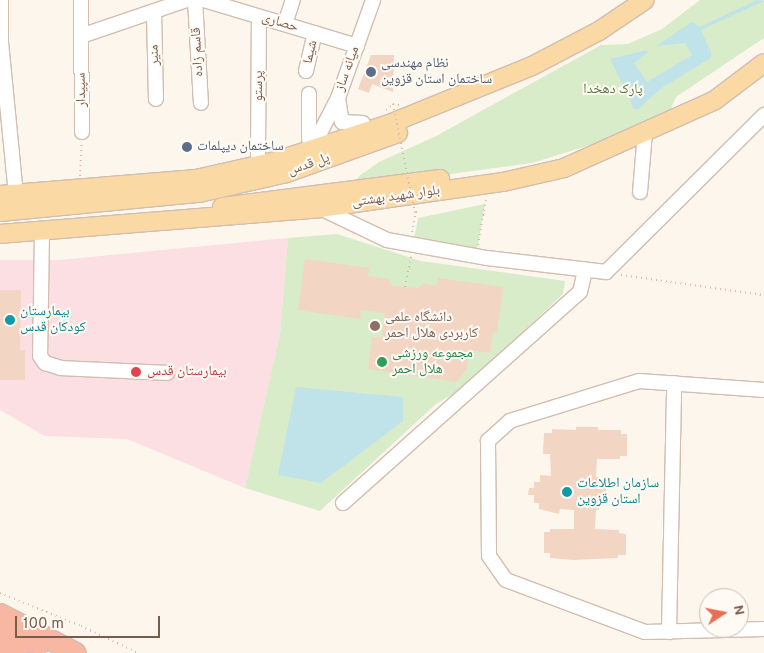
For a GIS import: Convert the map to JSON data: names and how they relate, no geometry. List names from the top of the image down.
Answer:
{
  "streets": {
    "main road": ["پل قدس", "بلوار شهید بهشتی"],
    "street": [
      "حصاری",
      "قاسم زاده",
      "شیما",
      "منیر",
      "میانه ساز",
      "پرستو",
      "سپیدار"
    ]
  },
  "crossings": [
    ["حصاری", "شیما"],
    ["حصاری", "میانه ساز"],
    ["حصاری", "پرستو"],
    ["پل قدس", "بلوار شهید بهشتی"]
  ],
  "parks": ["پارک دهخدا"],
  "places": [
    "نظام مهندسی ساختمان استان قزوین",
    "ساختمان دیپلمات",
    "بیمارستان کودکان قدس",
    "دانشگاه علمی کاربردی هلال احمر",
    "مجموعه ورزشی هلال احمر",
    "بیمارستان قدس",
    "سازمان اطلاعات استان قزوین"
  ],
  "scale_bar": "100 m",
  "north": "right"
}
